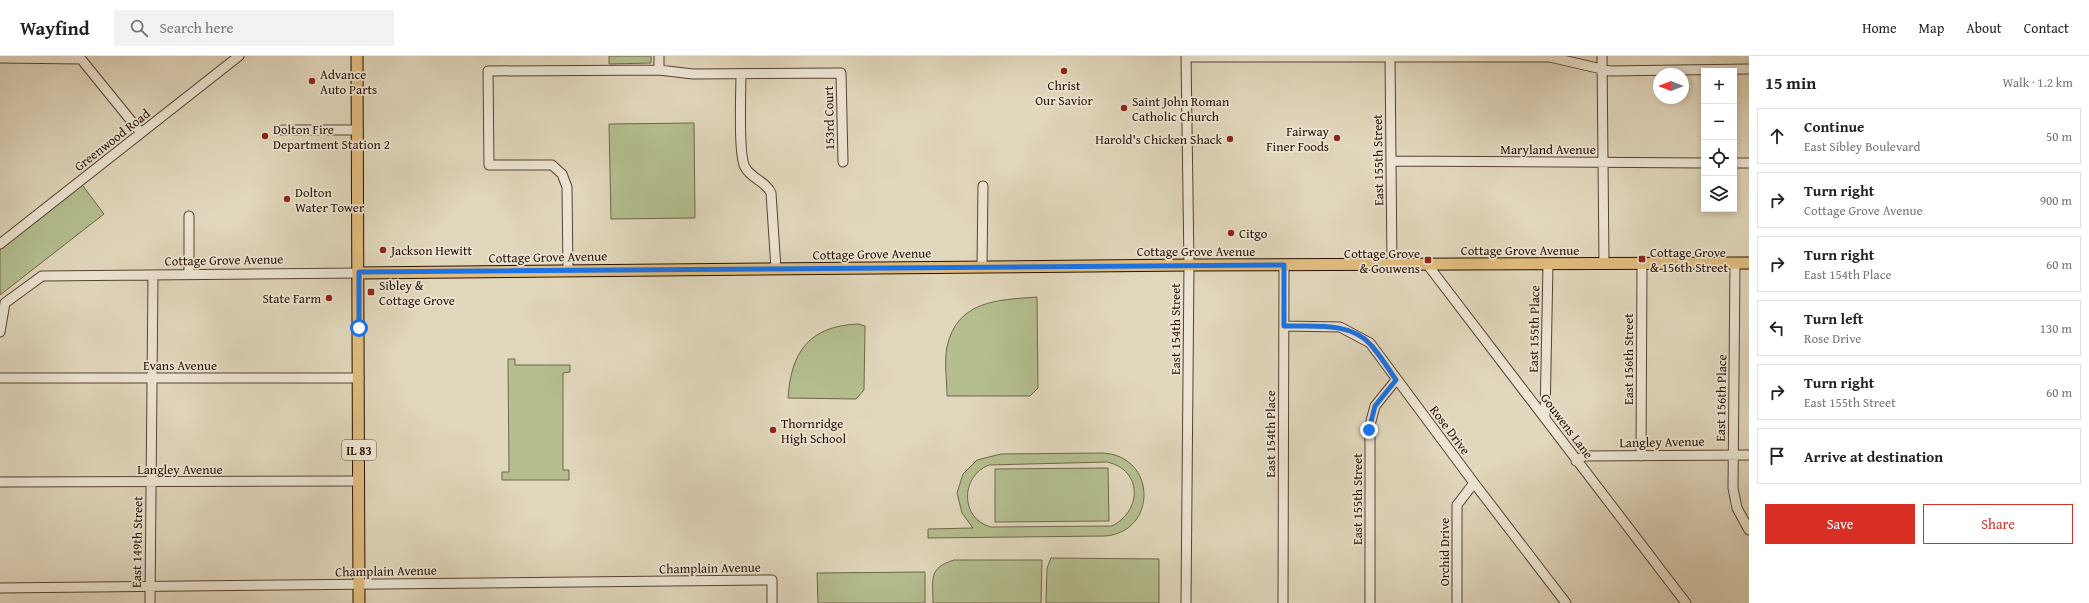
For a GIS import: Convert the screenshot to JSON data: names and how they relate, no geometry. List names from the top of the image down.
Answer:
{
  "streets": {
    "main road": ["Cottage Grove Avenue", "IL 83"],
    "street": [
      "153rd Court",
      "Greenwood Road",
      "Maryland Avenue",
      "East 155th Street",
      "East 154th Street",
      "East 155th Place",
      "East 156th Street",
      "Evans Avenue",
      "East 156th Place",
      "Gouwens Lane",
      "Rose Drive",
      "East 154th Place",
      "Langley Avenue",
      "East 149th Street",
      "Orchid Drive",
      "Champlain Avenue"
    ]
  },
  "crossings": [
    ["Maryland Avenue", "East 155th Street"],
    ["East 155th Street", "Cottage Grove Avenue"],
    ["East 155th Street", "Rose Drive"],
    ["Cottage Grove Avenue", "East 154th Street"],
    ["Cottage Grove Avenue", "East 155th Place"],
    ["Cottage Grove Avenue", "East 156th Street"],
    ["Cottage Grove Avenue", "East 156th Place"],
    ["Cottage Grove Avenue", "Gouwens Lane"],
    ["Cottage Grove Avenue", "East 154th Place"],
    ["Cottage Grove Avenue", "IL 83"],
    ["East 155th Place", "Gouwens Lane"],
    ["East 156th Street", "Langley Avenue"],
    ["Evans Avenue", "IL 83"],
    ["Evans Avenue", "East 149th Street"],
    ["East 156th Place", "Langley Avenue"],
    ["Gouwens Lane", "Langley Avenue"],
    ["Rose Drive", "East 154th Place"],
    ["Rose Drive", "Orchid Drive"],
    ["Langley Avenue", "IL 83"],
    ["Langley Avenue", "East 149th Street"],
    ["IL 83", "Champlain Avenue"],
    ["East 149th Street", "Champlain Avenue"]
  ],
  "places": {
    "other": [
      "Christ Our Savior",
      "Advance Auto Parts",
      "Saint John Roman Catholic Church",
      "Dolton Fire Department Station 2",
      "Fairway Finer Foods",
      "Harold's Chicken Shack",
      "Dolton Water Tower",
      "Citgo",
      "Jackson Hewitt",
      "State Farm",
      "Thornridge High School"
    ],
    "transit": ["Cottage Grove & 156th Street", "Cottage Grove & Gouwens", "Sibley & Cottage Grove"]
  },
  "north": "left",
  "page": {
    "header": "Wayfind",
    "search": "Search here",
    "nav": [
      "Home",
      "Map",
      "About",
      "Contact"
    ],
    "heading": ["15 min", "Walk · 1.2 km"],
    "map_buttons": ["+", "−"],
    "list": [
      ["Continue", "East Sibley Boulevard", "50 m"],
      ["Turn right", "Cottage Grove Avenue", "900 m"],
      ["Turn right", "East 154th Place", "60 m"],
      ["Turn left", "Rose Drive", "130 m"],
      ["Turn right", "East 155th Street", "60 m"],
      "Arrive at destination"
    ],
    "buttons": ["Save", "Share"]
  }
}
